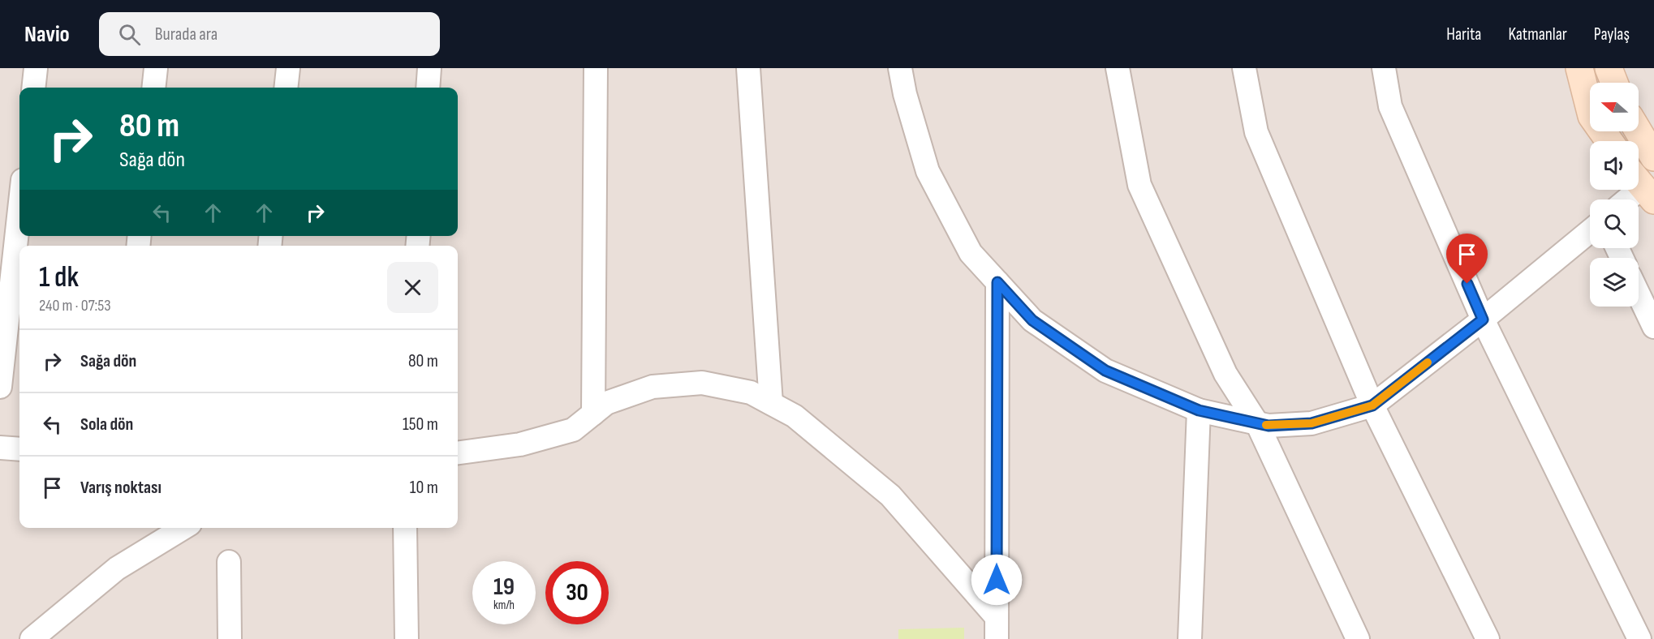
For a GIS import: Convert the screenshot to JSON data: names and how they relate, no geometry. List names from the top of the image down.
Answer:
{
  "north": "left",
  "page": {
    "header": "Navio",
    "search": "Burada ara",
    "nav": ["Harita", "Katmanlar", "Paylaş"],
    "turn": ["80 m", "Sağa dön"],
    "heading": ["1 dk", "240 m · 07:53"],
    "list": [
      {
        "name": "Sağa dön",
        "value": "80 m"
      },
      {
        "name": "Sola dön",
        "value": "150 m"
      },
      {
        "name": "Varış noktası",
        "value": "10 m"
      }
    ],
    "speed": "19 km/h",
    "limit": "30"
  }
}
